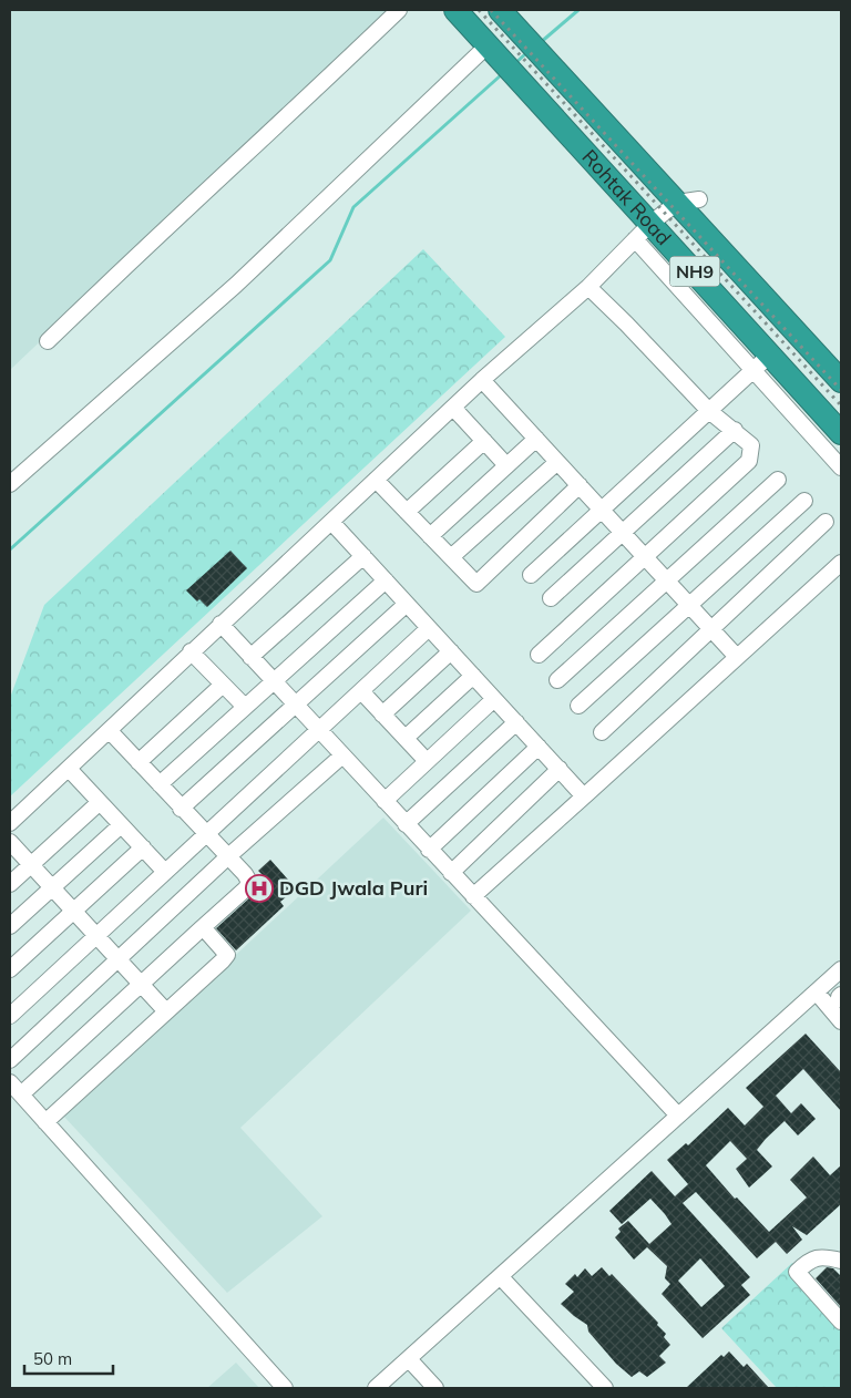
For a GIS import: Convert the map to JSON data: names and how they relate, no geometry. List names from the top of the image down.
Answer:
{
  "streets": {
    "highway": ["Rohtak Road", "NH9"]
  },
  "places": {
    "hospital": ["DGD Jwala Puri"]
  },
  "scale_bar": "50 m"
}
